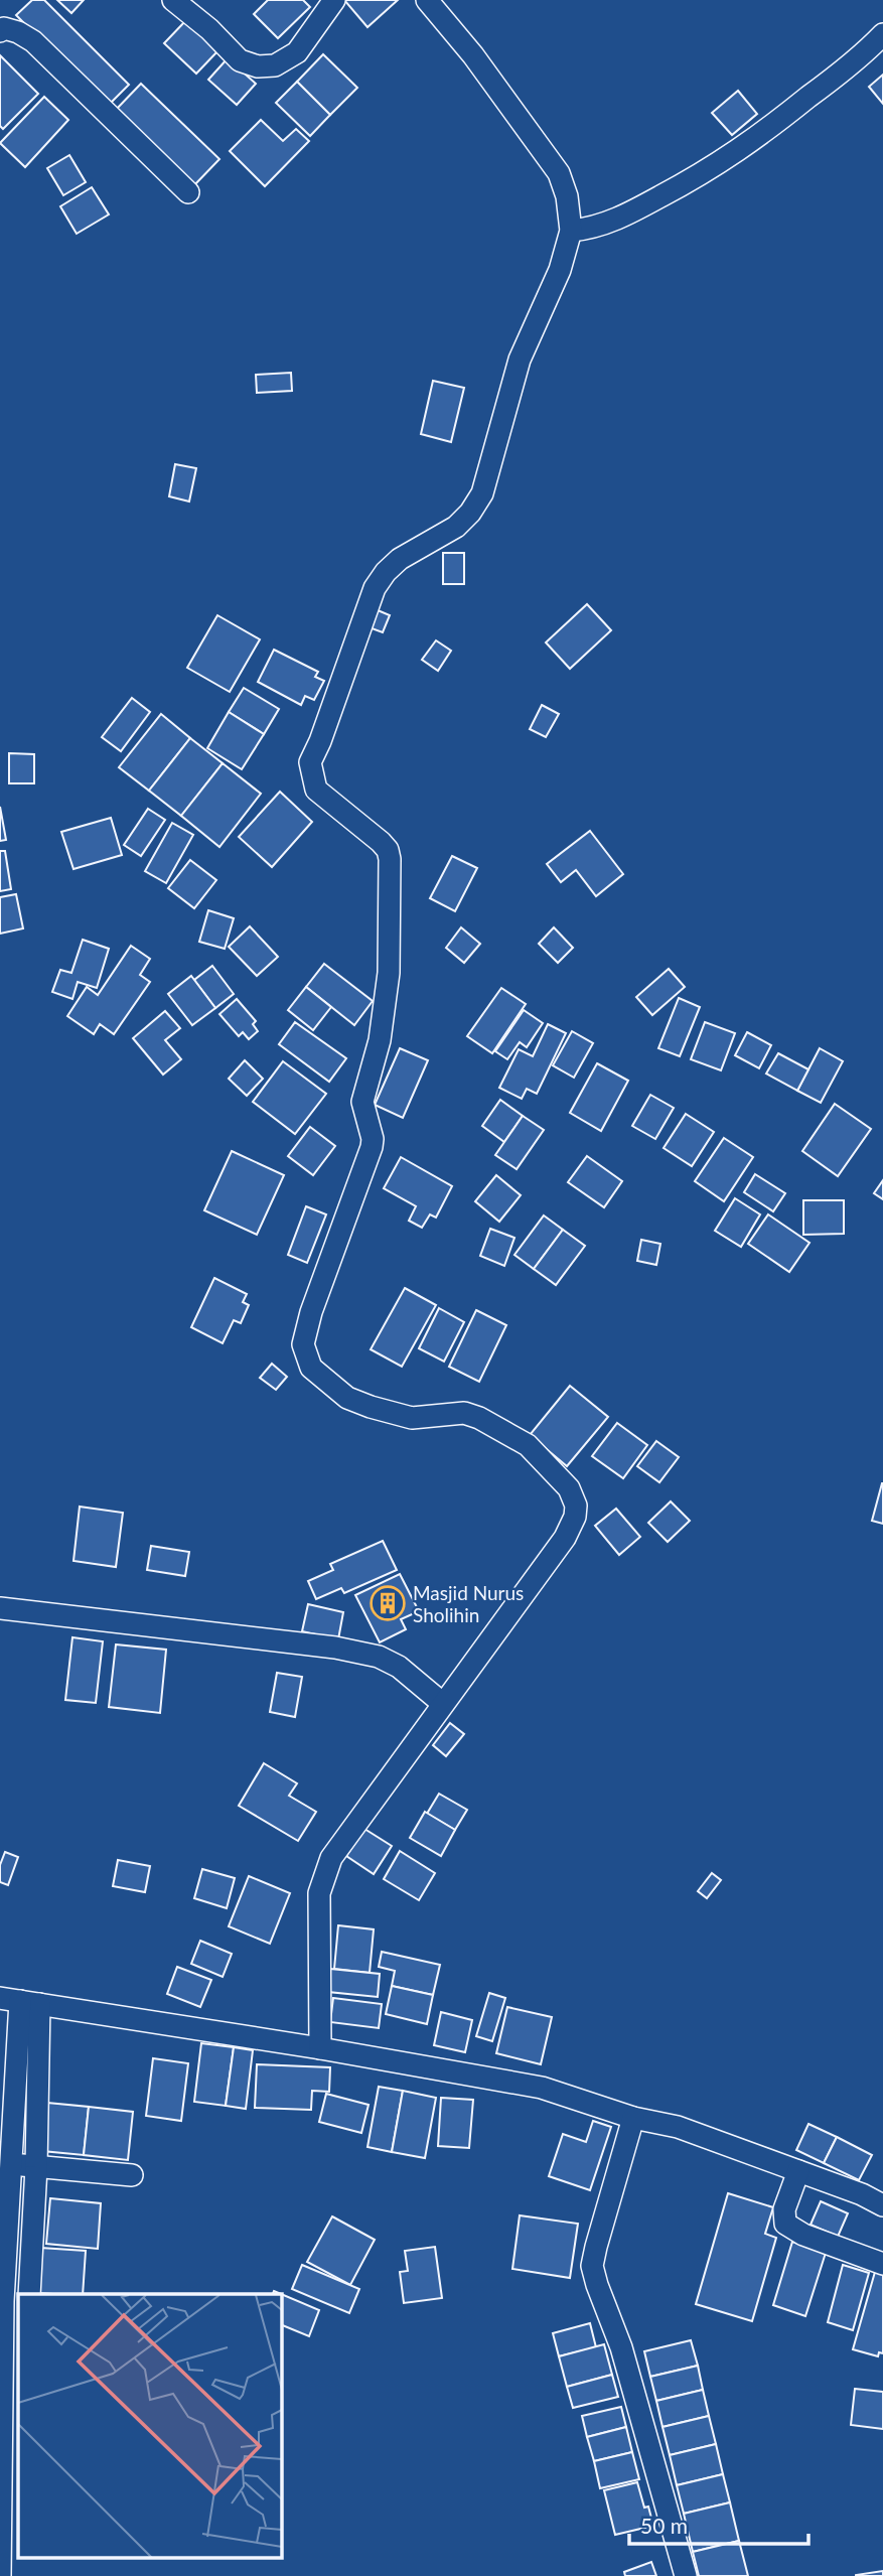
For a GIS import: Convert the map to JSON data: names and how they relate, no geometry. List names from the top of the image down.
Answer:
{
  "places": {
    "building": ["Masjid Nurus Sholihin"]
  },
  "scale_bar": "50 m"
}
